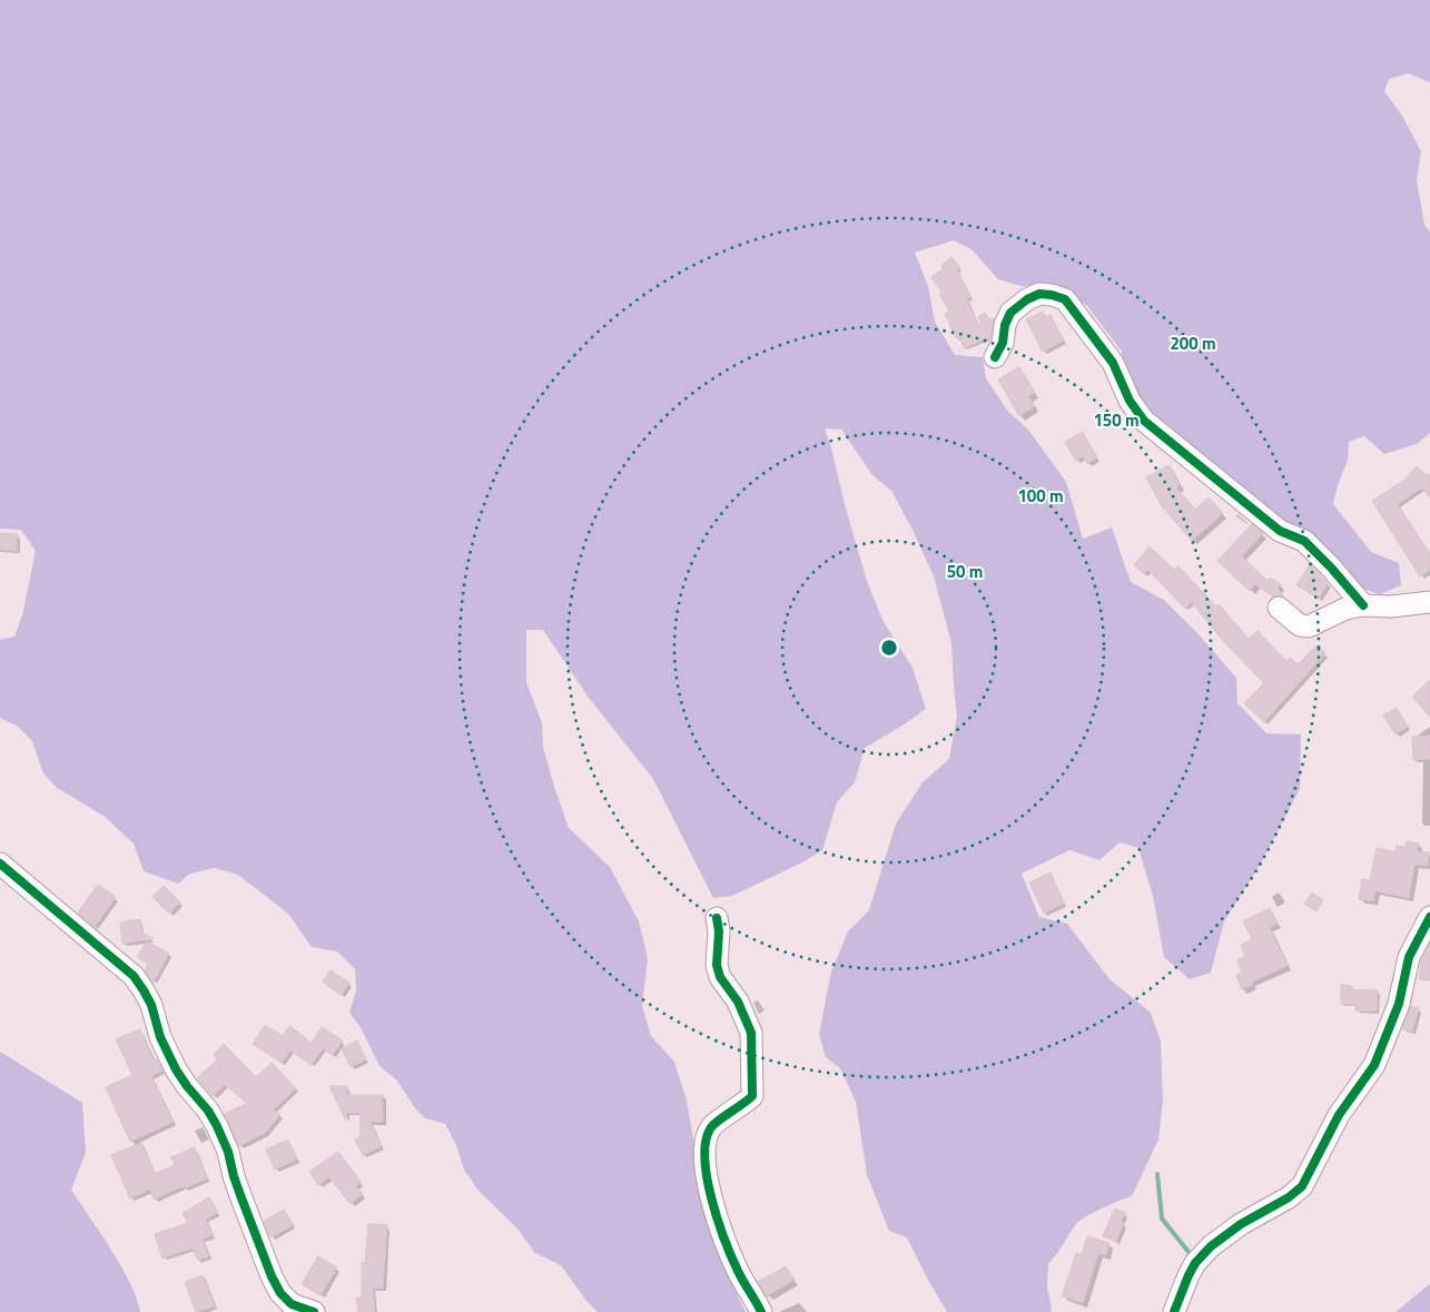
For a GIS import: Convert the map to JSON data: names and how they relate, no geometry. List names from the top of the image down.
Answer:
{
  "rings": [
    "200 m",
    "150 m",
    "100 m",
    "50 m"
  ]
}
